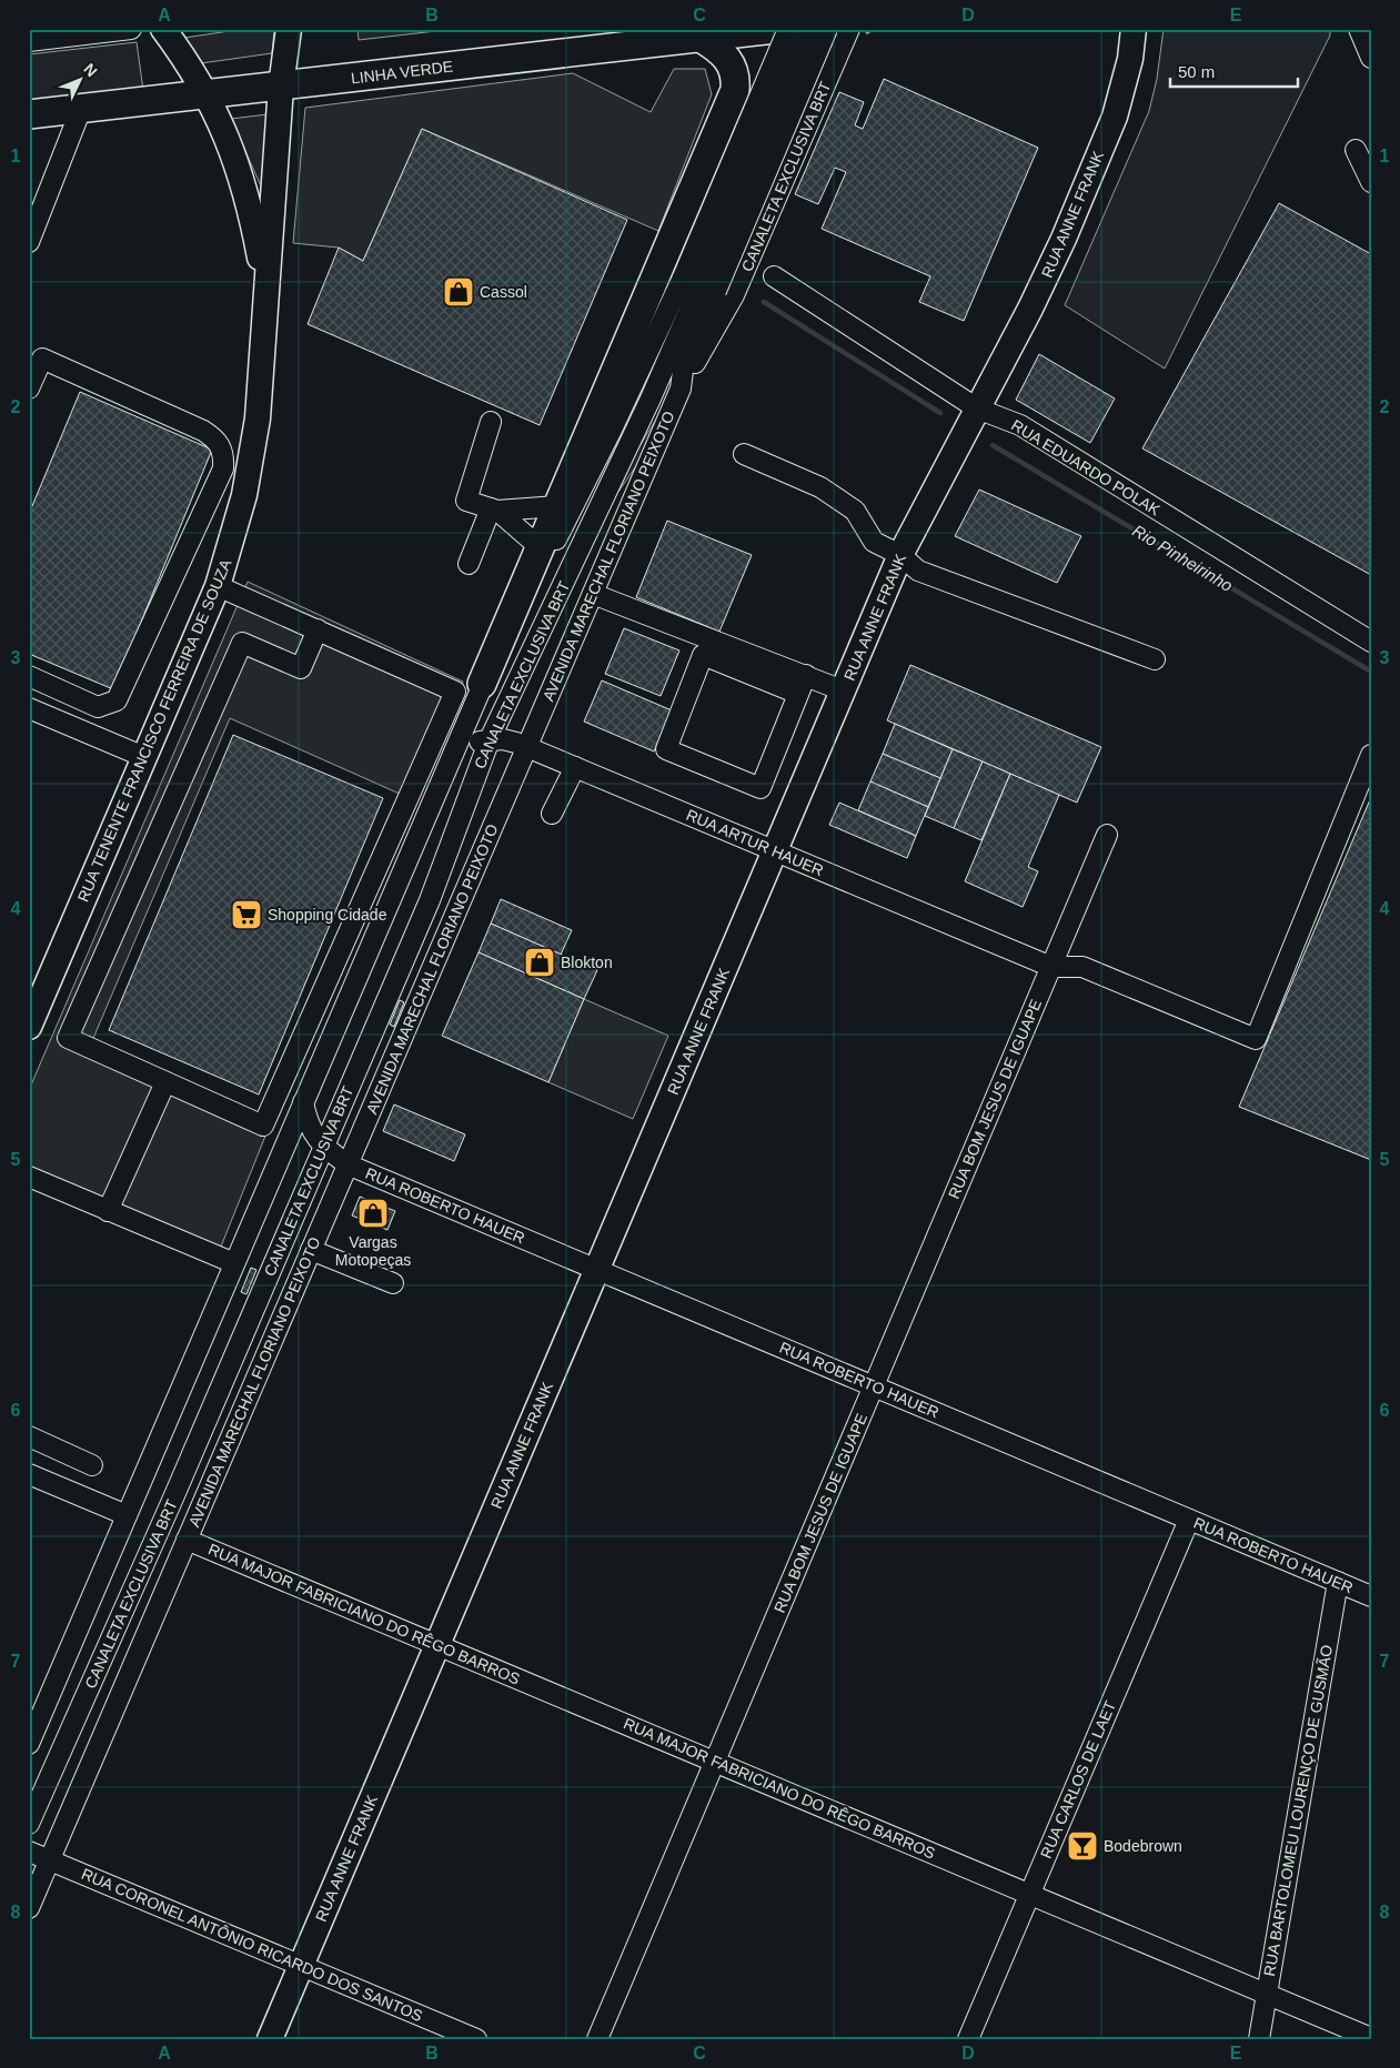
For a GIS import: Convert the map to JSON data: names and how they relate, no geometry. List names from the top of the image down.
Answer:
{
  "streets": {
    "highway": ["LINHA VERDE"],
    "main road": ["RUA ANNE FRANK", "RUA TENENTE FRANCISCO FERREIRA DE SOUZA"],
    "street": [
      "CANALETA EXCLUSIVA BRT",
      "RUA EDUARDO POLAK",
      "AVENIDA MARECHAL FLORIANO PEIXOTO",
      "RUA ARTUR HAUER",
      "RUA BOM JESUS DE IGUAPE",
      "RUA ROBERTO HAUER",
      "RUA MAJOR FABRICIANO DO RÊGO BARROS",
      "RUA CARLOS DE LAET",
      "RUA BARTOLOMEU LOURENÇO DE GUSMÃO",
      "RUA CORONEL ANTÔNIO RICARDO DOS SANTOS"
    ]
  },
  "crossings": [
    ["LINHA VERDE", "RUA TENENTE FRANCISCO FERREIRA DE SOUZA"],
    ["CANALETA EXCLUSIVA BRT", "AVENIDA MARECHAL FLORIANO PEIXOTO"],
    ["CANALETA EXCLUSIVA BRT", "RUA ARTUR HAUER"],
    ["CANALETA EXCLUSIVA BRT", "RUA ROBERTO HAUER"],
    ["RUA ANNE FRANK", "RUA EDUARDO POLAK"],
    ["RUA ANNE FRANK", "RUA ARTUR HAUER"],
    ["RUA ANNE FRANK", "RUA ROBERTO HAUER"],
    ["RUA ANNE FRANK", "RUA MAJOR FABRICIANO DO RÊGO BARROS"],
    ["RUA ANNE FRANK", "RUA CORONEL ANTÔNIO RICARDO DOS SANTOS"],
    ["AVENIDA MARECHAL FLORIANO PEIXOTO", "RUA ARTUR HAUER"],
    ["AVENIDA MARECHAL FLORIANO PEIXOTO", "RUA ROBERTO HAUER"],
    ["AVENIDA MARECHAL FLORIANO PEIXOTO", "RUA MAJOR FABRICIANO DO RÊGO BARROS"],
    ["AVENIDA MARECHAL FLORIANO PEIXOTO", "RUA CORONEL ANTÔNIO RICARDO DOS SANTOS"],
    ["RUA ARTUR HAUER", "RUA BOM JESUS DE IGUAPE"],
    ["RUA BOM JESUS DE IGUAPE", "RUA ROBERTO HAUER"],
    ["RUA BOM JESUS DE IGUAPE", "RUA MAJOR FABRICIANO DO RÊGO BARROS"],
    ["RUA ROBERTO HAUER", "RUA CARLOS DE LAET"],
    ["RUA ROBERTO HAUER", "RUA BARTOLOMEU LOURENÇO DE GUSMÃO"],
    ["RUA MAJOR FABRICIANO DO RÊGO BARROS", "RUA CARLOS DE LAET"],
    ["RUA MAJOR FABRICIANO DO RÊGO BARROS", "RUA BARTOLOMEU LOURENÇO DE GUSMÃO"]
  ],
  "water": ["Rio Pinheirinho"],
  "places": {
    "shop": ["Cassol", "Blokton", "Vargas Motopeças"],
    "supermarket": ["Shopping Cidade"],
    "bar": ["Bodebrown"]
  },
  "scale_bar": "50 m",
  "north": "top right",
  "grid": {
    "columns": [
      "A",
      "B",
      "C",
      "D",
      "E"
    ],
    "rows": [
      "1",
      "2",
      "3",
      "4",
      "5",
      "6",
      "7",
      "8"
    ]
  }
}
